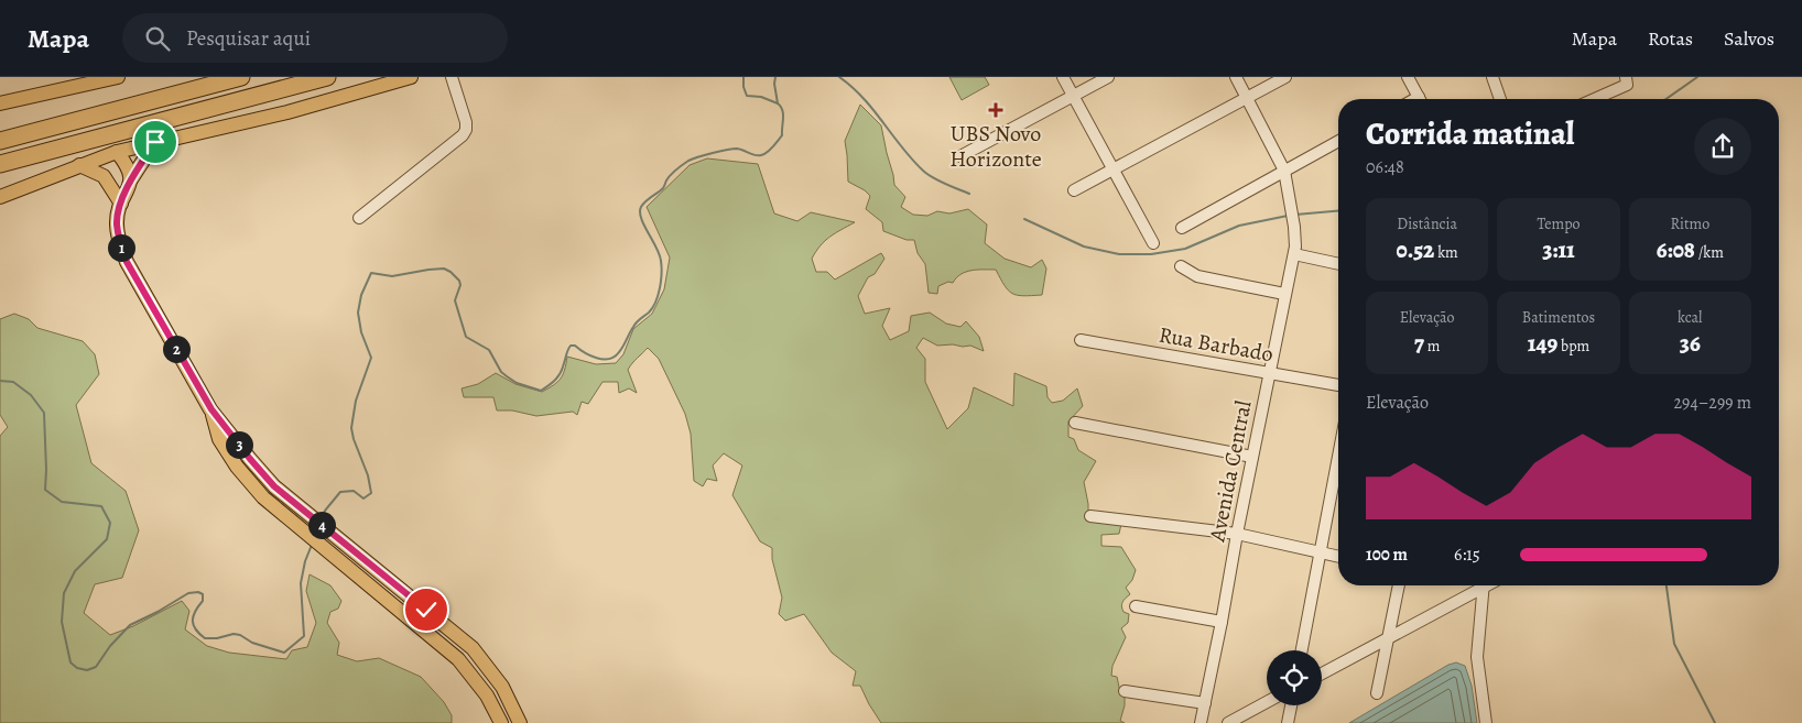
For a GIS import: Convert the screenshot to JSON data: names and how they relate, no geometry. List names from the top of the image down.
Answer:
{
  "streets": {
    "street": ["Rua Barbado", "Avenida Central"]
  },
  "crossings": [
    ["Rua Barbado", "Avenida Central"]
  ],
  "places": {
    "health": ["UBS Novo Horizonte"]
  },
  "page": {
    "header": "Mapa",
    "search": "Pesquisar aqui",
    "nav": ["Mapa", "Rotas", "Salvos"],
    "heading": ["Corrida matinal", "06:48"],
    "stats": [
      ["Distância", "0.52 km"],
      ["Tempo", "3:11"],
      ["Ritmo", "6:08 /km"],
      ["Elevação", "7 m"],
      ["Batimentos", "149 bpm"],
      ["kcal", "36"]
    ],
    "pins": [
      "1",
      "2",
      "3",
      "4"
    ],
    "chart": ["Elevação", "294–299 m"],
    "list": [
      {
        "name": "100 m",
        "note": "6:15"
      }
    ]
  }
}
